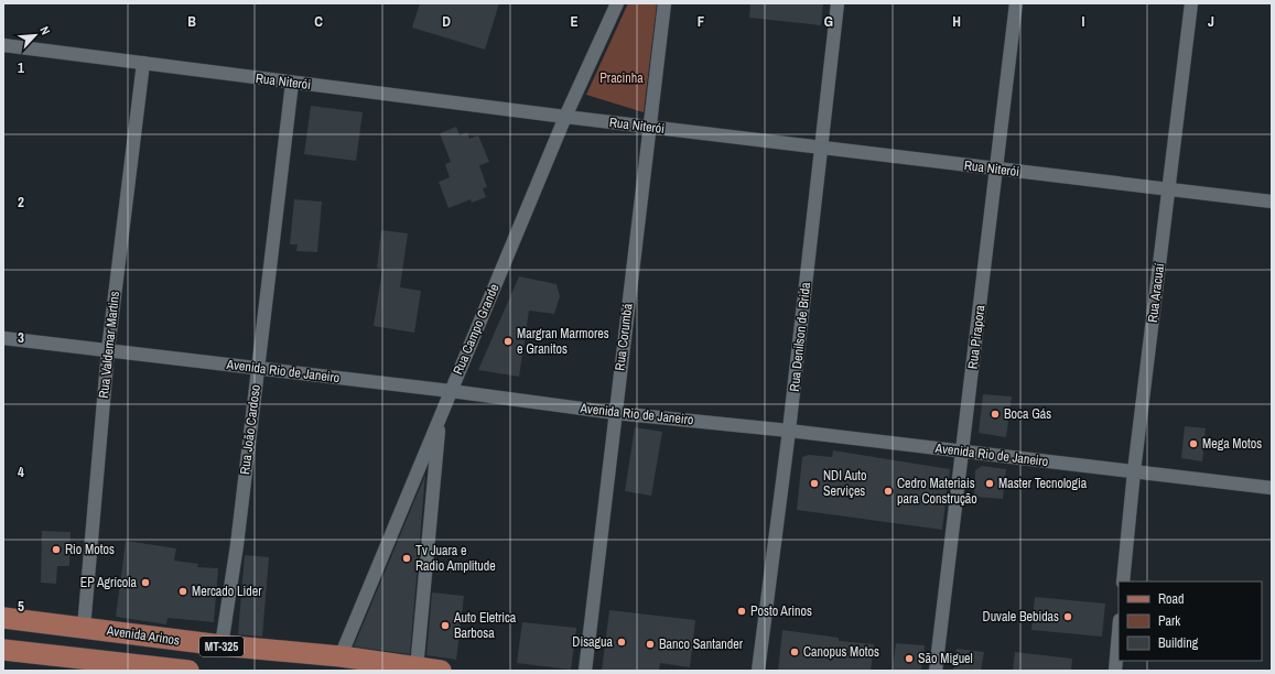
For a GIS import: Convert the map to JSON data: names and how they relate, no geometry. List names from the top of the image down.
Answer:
{
  "streets": {
    "main road": ["Avenida Arinos", "MT-325"],
    "street": [
      "Rua Niterói",
      "Rua Aracuaí",
      "Rua Campo Grande",
      "Rua Corumbá",
      "Rua Denilson de Brida",
      "Rua Pirapora",
      "Rua Valdemar Martins",
      "Avenida Rio de Janeiro",
      "Rua João Cardoso"
    ]
  },
  "crossings": [
    ["Rua Niterói", "Rua Aracuaí"],
    ["Rua Niterói", "Rua Campo Grande"],
    ["Rua Niterói", "Rua Corumbá"],
    ["Rua Niterói", "Rua Denilson de Brida"],
    ["Rua Niterói", "Rua Pirapora"],
    ["Rua Niterói", "Rua Valdemar Martins"],
    ["Rua Niterói", "Rua João Cardoso"],
    ["Rua Aracuaí", "Avenida Rio de Janeiro"],
    ["Rua Campo Grande", "Avenida Rio de Janeiro"],
    ["Rua Campo Grande", "Avenida Arinos"],
    ["Rua Corumbá", "Avenida Rio de Janeiro"],
    ["Rua Denilson de Brida", "Avenida Rio de Janeiro"],
    ["Rua Pirapora", "Avenida Rio de Janeiro"],
    ["Rua Valdemar Martins", "Avenida Rio de Janeiro"],
    ["Rua Valdemar Martins", "Avenida Arinos"],
    ["Avenida Rio de Janeiro", "Rua João Cardoso"],
    ["Rua João Cardoso", "Avenida Arinos"]
  ],
  "parks": ["Pracinha"],
  "places": [
    "Margran Marmores e Granitos",
    "Boca Gás",
    "Mega Motos",
    "NDI Auto Serviçes",
    "Master Tecnologia",
    "Cedro Materiais para Construção",
    "Rio Motos",
    "Tv Juara e Radio Amplitude",
    "EP Agrícola",
    "Mercado Lider",
    "Posto Arinos",
    "Duvale Bebidas",
    "Auto Eletrica Barbosa",
    "Disagua",
    "Banco Santander",
    "Canopus Motos",
    "São Miguel"
  ],
  "legend": ["Road", "Park", "Building"],
  "north": "top right",
  "grid": {
    "columns": [
      "B",
      "C",
      "D",
      "E",
      "F",
      "G",
      "H",
      "I",
      "J"
    ],
    "rows": [
      "1",
      "2",
      "3",
      "4",
      "5"
    ]
  }
}
